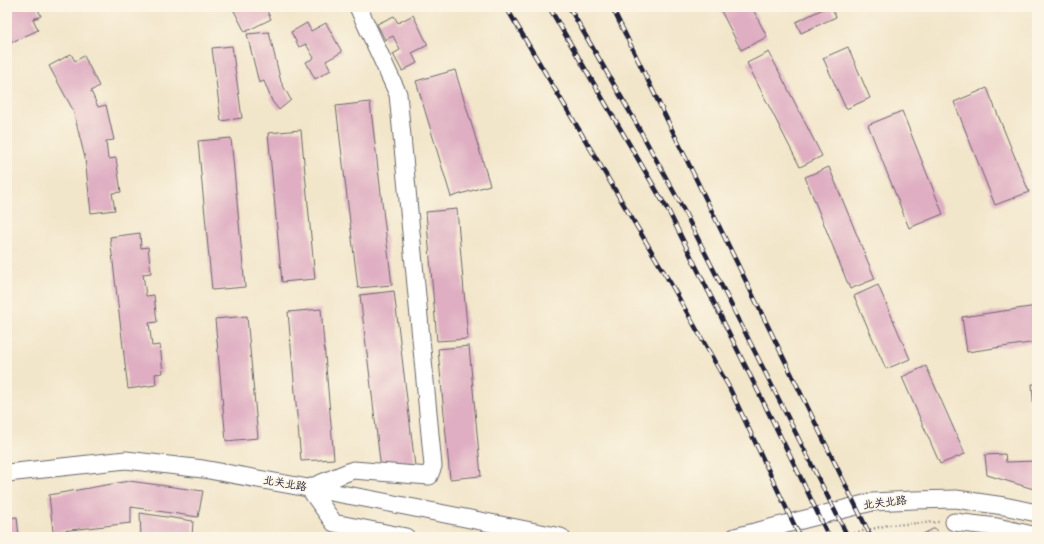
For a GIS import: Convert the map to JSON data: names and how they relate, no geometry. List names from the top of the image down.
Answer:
{
  "streets": {
    "street": ["北关北路"]
  }
}
